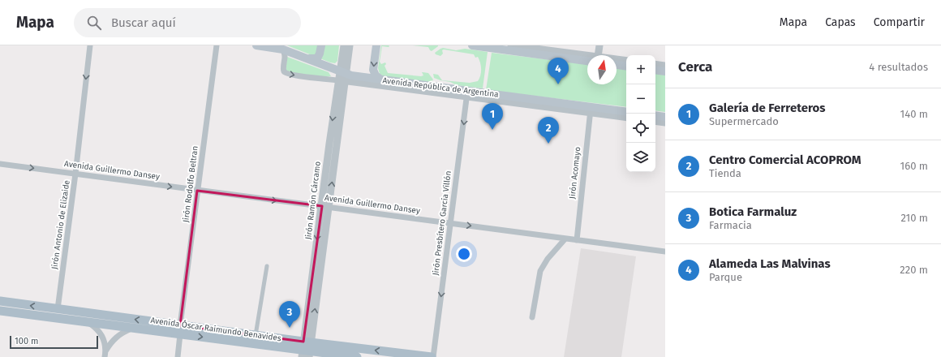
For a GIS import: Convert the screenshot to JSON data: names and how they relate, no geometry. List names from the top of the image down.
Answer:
{
  "streets": {
    "main road": ["Avenida República de Argentina", "Avenida Óscar Raimundo Benavides"],
    "street": [
      "Avenida Guillermo Dansey",
      "Jirón Acomayo",
      "Jirón Rodolfo Beltran",
      "Jirón Ramón Cárcamo",
      "Jirón Presbítero García Villón",
      "Jirón Antonio de Elizaide"
    ]
  },
  "crossings": [
    ["Avenida República de Argentina", "Jirón Acomayo"],
    ["Avenida República de Argentina", "Jirón Ramón Cárcamo"],
    ["Avenida República de Argentina", "Jirón Presbítero García Villón"],
    ["Avenida Guillermo Dansey", "Jirón Acomayo"],
    ["Avenida Guillermo Dansey", "Jirón Rodolfo Beltran"],
    ["Avenida Guillermo Dansey", "Jirón Ramón Cárcamo"],
    ["Avenida Guillermo Dansey", "Jirón Presbítero García Villón"],
    ["Avenida Guillermo Dansey", "Jirón Antonio de Elizaide"],
    ["Jirón Rodolfo Beltran", "Avenida Óscar Raimundo Benavides"],
    ["Jirón Ramón Cárcamo", "Avenida Óscar Raimundo Benavides"],
    ["Jirón Presbítero García Villón", "Avenida Óscar Raimundo Benavides"],
    ["Jirón Antonio de Elizaide", "Avenida Óscar Raimundo Benavides"]
  ],
  "one_way": ["Avenida Guillermo Dansey", "Jirón Presbítero García Villón", "Jirón Antonio de Elizaide"],
  "scale_bar": "100 m",
  "north": "top",
  "page": {
    "header": "Mapa",
    "search": "Buscar aquí",
    "nav": ["Mapa", "Capas", "Compartir"],
    "heading": ["Cerca", "4 resultados"],
    "map_buttons": ["+", "−"],
    "pins": [
      "4",
      "1",
      "2",
      "3"
    ],
    "list": [
      {
        "mark": "1",
        "name": "Galería de Ferreteros",
        "note": "Supermercado",
        "value": "140 m"
      },
      {
        "mark": "2",
        "name": "Centro Comercial ACOPROM",
        "note": "Tienda",
        "value": "160 m"
      },
      {
        "mark": "3",
        "name": "Botica Farmaluz",
        "note": "Farmacia",
        "value": "210 m"
      },
      {
        "mark": "4",
        "name": "Alameda Las Malvinas",
        "note": "Parque",
        "value": "220 m"
      }
    ],
    "scale": "100 m"
  }
}
